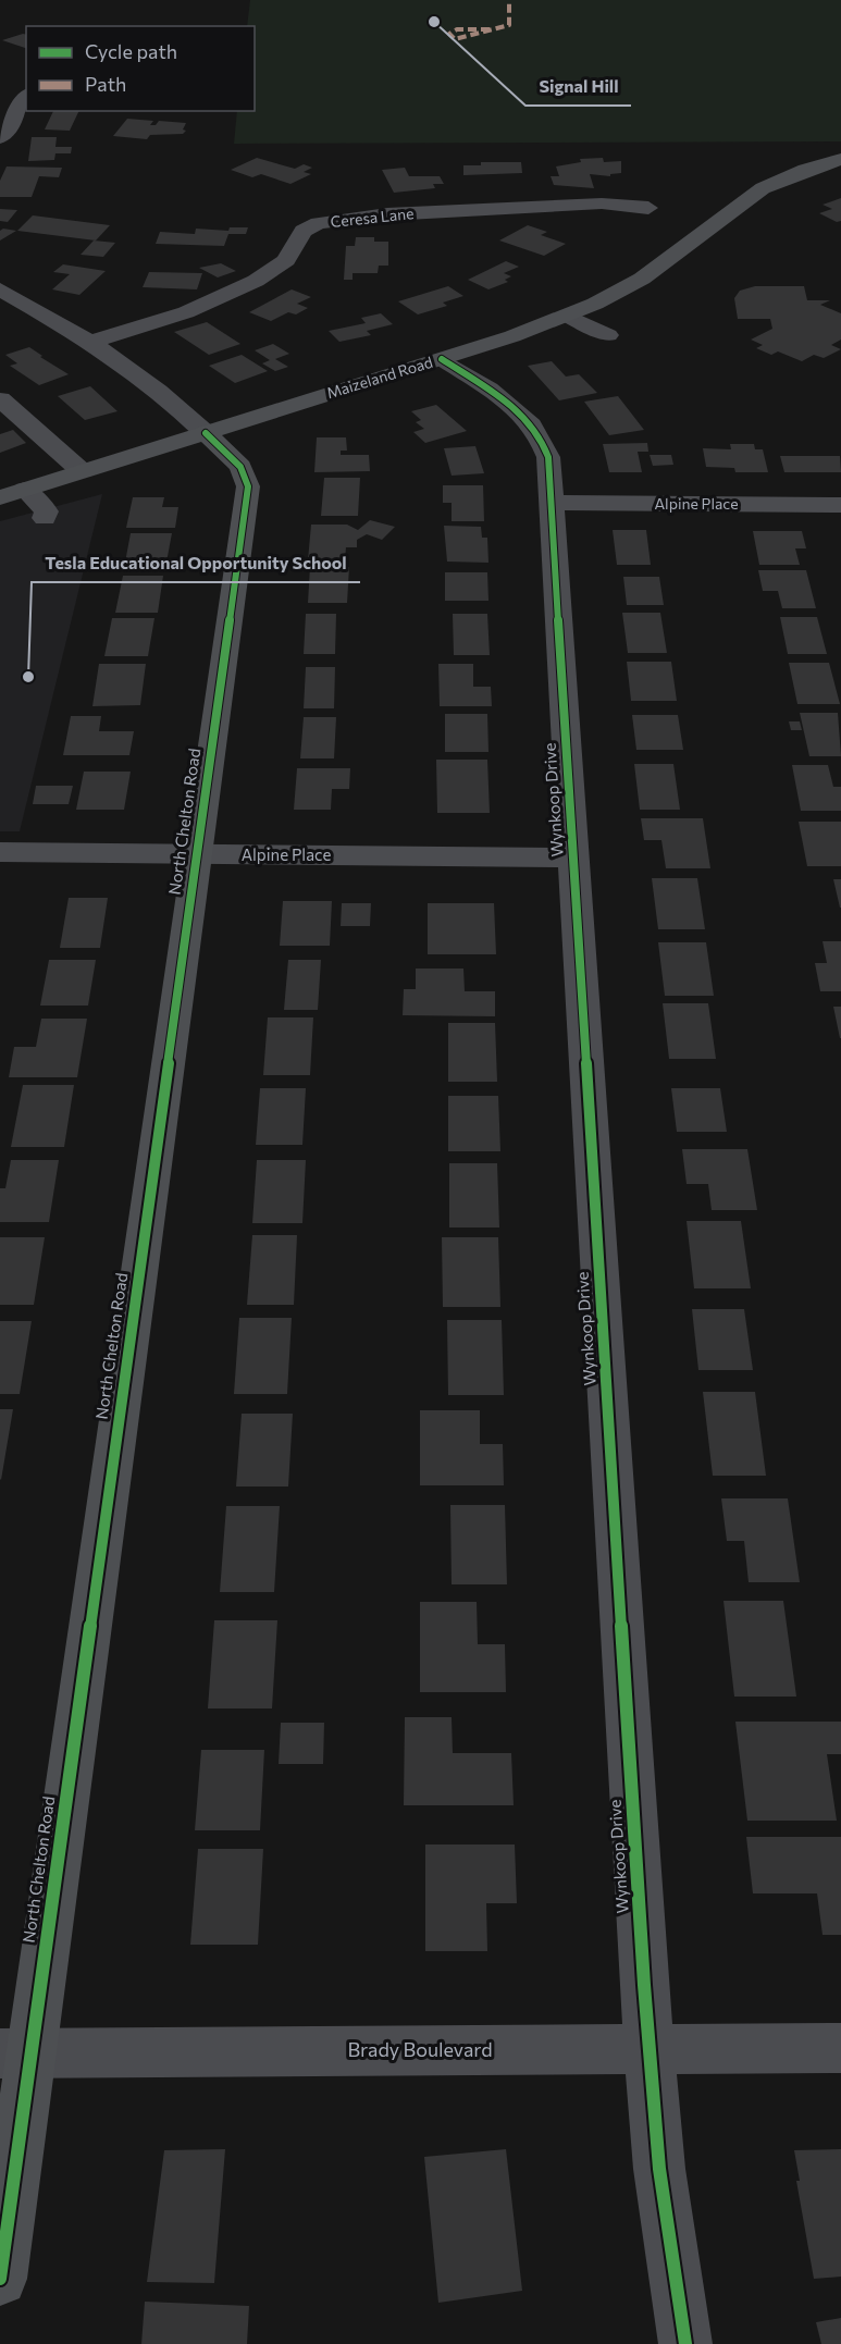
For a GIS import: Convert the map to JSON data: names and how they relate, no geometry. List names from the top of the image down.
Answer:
{
  "streets": {
    "main road": ["Maizeland Road", "North Chelton Road"],
    "street": [
      "Ceresa Lane",
      "Alpine Place",
      "Wynkoop Drive",
      "Brady Boulevard"
    ]
  },
  "crossings": [
    ["Ceresa Lane", "North Chelton Road"],
    ["Maizeland Road", "Wynkoop Drive"],
    ["Maizeland Road", "North Chelton Road"],
    ["Alpine Place", "Wynkoop Drive"],
    ["Alpine Place", "North Chelton Road"],
    ["Wynkoop Drive", "Brady Boulevard"],
    ["North Chelton Road", "Brady Boulevard"]
  ],
  "places": ["Signal Hill", "Tesla Educational Opportunity School"],
  "legend": ["Cycle path", "Path"]
}
